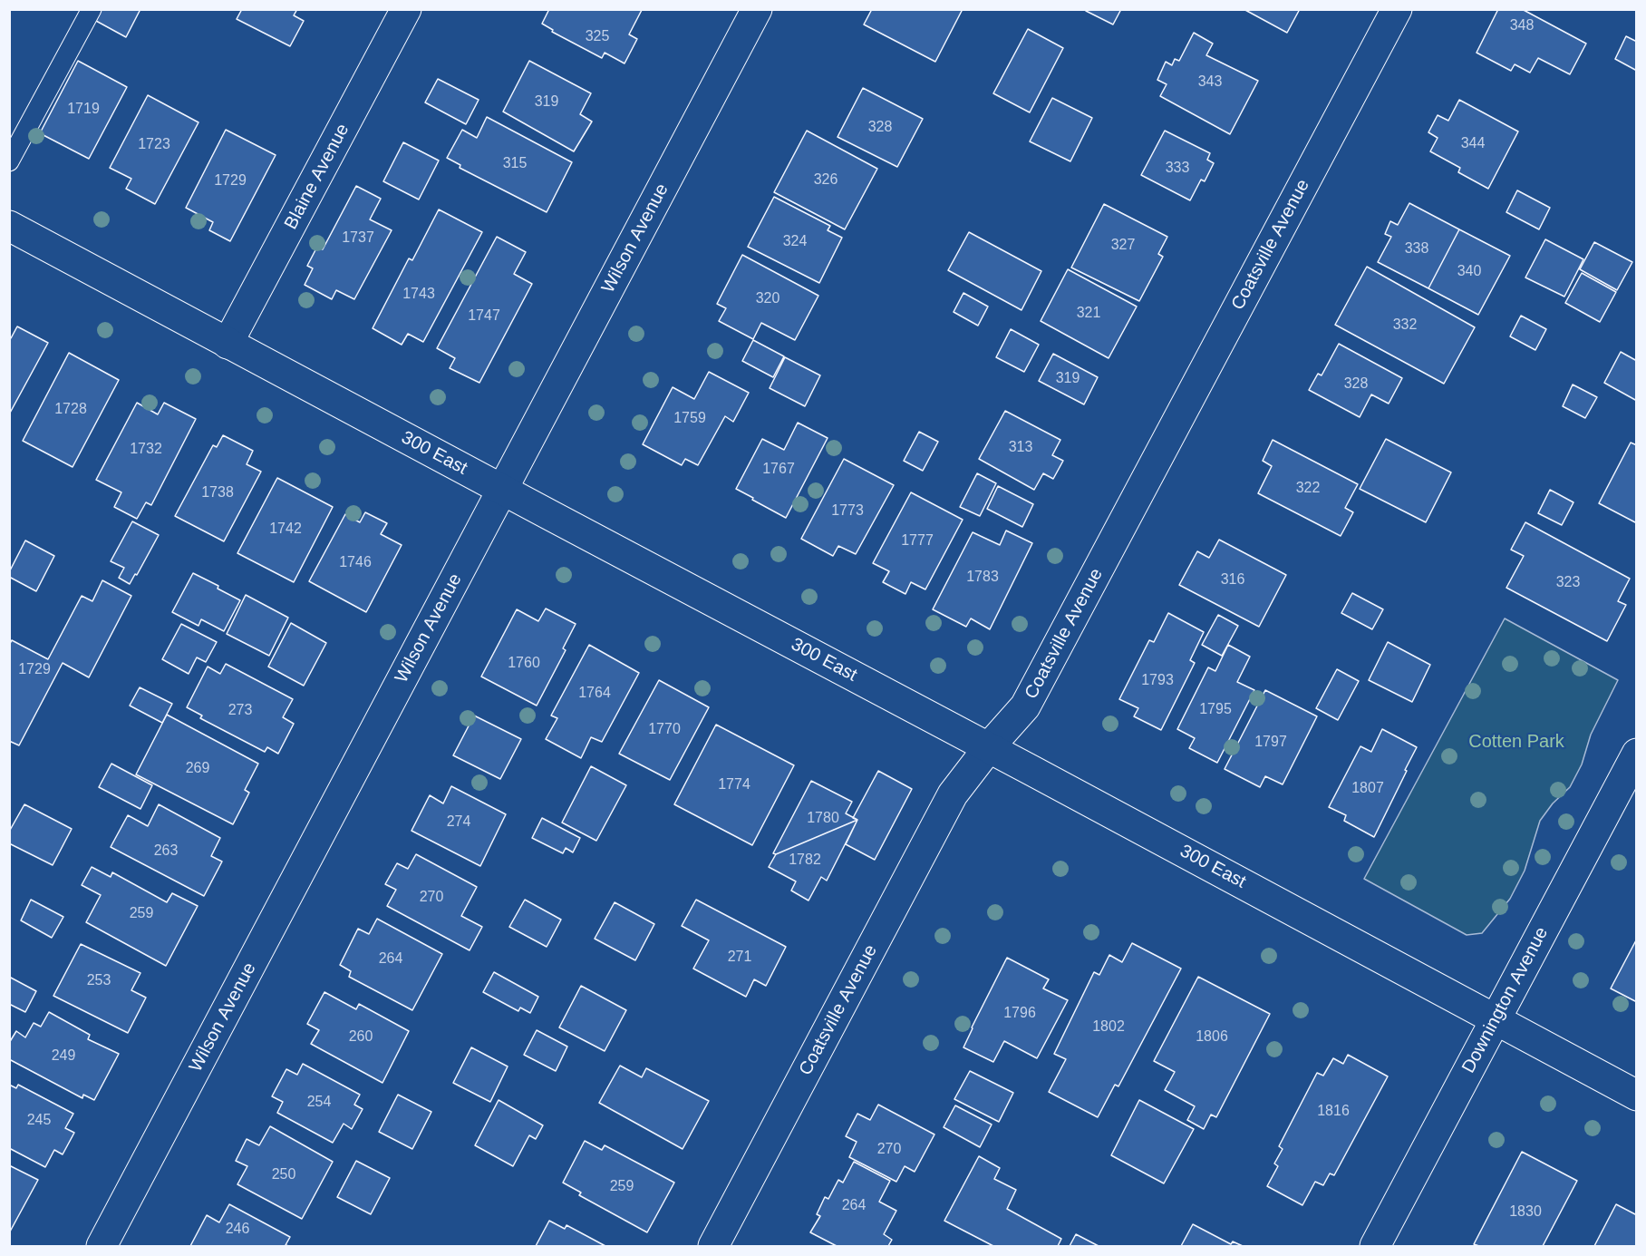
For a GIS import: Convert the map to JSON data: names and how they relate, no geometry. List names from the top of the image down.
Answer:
{
  "streets": {
    "street": [
      "Blaine Avenue",
      "Wilson Avenue",
      "Coatsville Avenue",
      "300 East",
      "Downington Avenue"
    ]
  },
  "crossings": [
    ["Blaine Avenue", "300 East"],
    ["Wilson Avenue", "300 East"],
    ["Coatsville Avenue", "300 East"],
    ["300 East", "Downington Avenue"]
  ],
  "parks": ["Cotten Park"],
  "house_numbers": [
    "348",
    "325",
    "343",
    "319",
    "1719",
    "328",
    "344",
    "1723",
    "315",
    "333",
    "326",
    "1729",
    "1737",
    "324",
    "327",
    "338",
    "340",
    "1743",
    "320",
    "321",
    "1747",
    "332",
    "319",
    "328",
    "1728",
    "1759",
    "313",
    "1732",
    "1767",
    "322",
    "1738",
    "1773",
    "1742",
    "1777",
    "1746",
    "1783",
    "316",
    "323",
    "1760",
    "1729",
    "1793",
    "1764",
    "1795",
    "273",
    "1770",
    "1797",
    "269",
    "1774",
    "1807",
    "1780",
    "274",
    "263",
    "1782",
    "270",
    "259",
    "271",
    "264",
    "253",
    "1796",
    "1802",
    "260",
    "1806",
    "249",
    "254",
    "1816",
    "245",
    "270",
    "250",
    "259",
    "264",
    "1830",
    "246"
  ]
}
